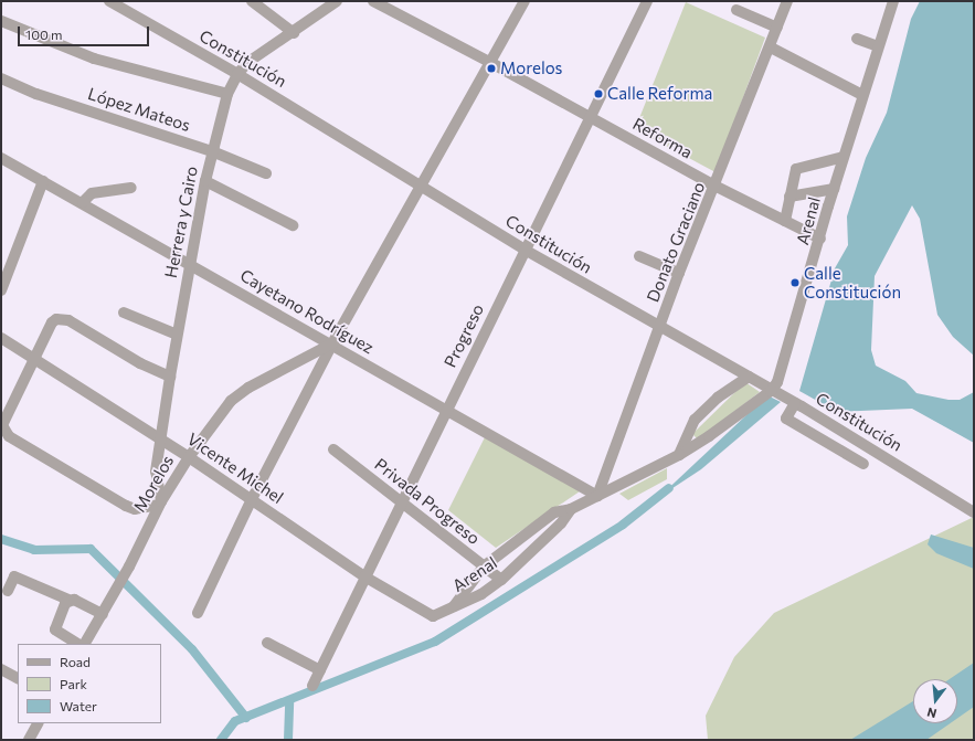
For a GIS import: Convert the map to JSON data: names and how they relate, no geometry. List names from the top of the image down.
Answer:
{
  "streets": {
    "street": [
      "Constitución",
      "López Mateos",
      "Reforma",
      "Arenal",
      "Herrera y Cairo",
      "Donato Graciano",
      "Cayetano Rodríguez",
      "Progreso",
      "Vicente Michel",
      "Morelos",
      "Privada Progreso"
    ]
  },
  "crossings": [
    ["Constitución", "Arenal"],
    ["Constitución", "Herrera y Cairo"],
    ["Constitución", "Donato Graciano"],
    ["Constitución", "Progreso"],
    ["López Mateos", "Herrera y Cairo"],
    ["Reforma", "Arenal"],
    ["Reforma", "Donato Graciano"],
    ["Reforma", "Progreso"],
    ["Arenal", "Donato Graciano"],
    ["Arenal", "Cayetano Rodríguez"],
    ["Arenal", "Vicente Michel"],
    ["Arenal", "Privada Progreso"],
    ["Herrera y Cairo", "Cayetano Rodríguez"],
    ["Herrera y Cairo", "Vicente Michel"],
    ["Herrera y Cairo", "Morelos"],
    ["Donato Graciano", "Cayetano Rodríguez"],
    ["Cayetano Rodríguez", "Progreso"],
    ["Cayetano Rodríguez", "Morelos"],
    ["Progreso", "Vicente Michel"],
    ["Progreso", "Privada Progreso"],
    ["Vicente Michel", "Morelos"]
  ],
  "places": ["Morelos", "Calle Reforma", "Calle Constitución"],
  "legend": ["Road", "Park", "Water"],
  "scale_bar": "100 m",
  "north": "bottom"
}
